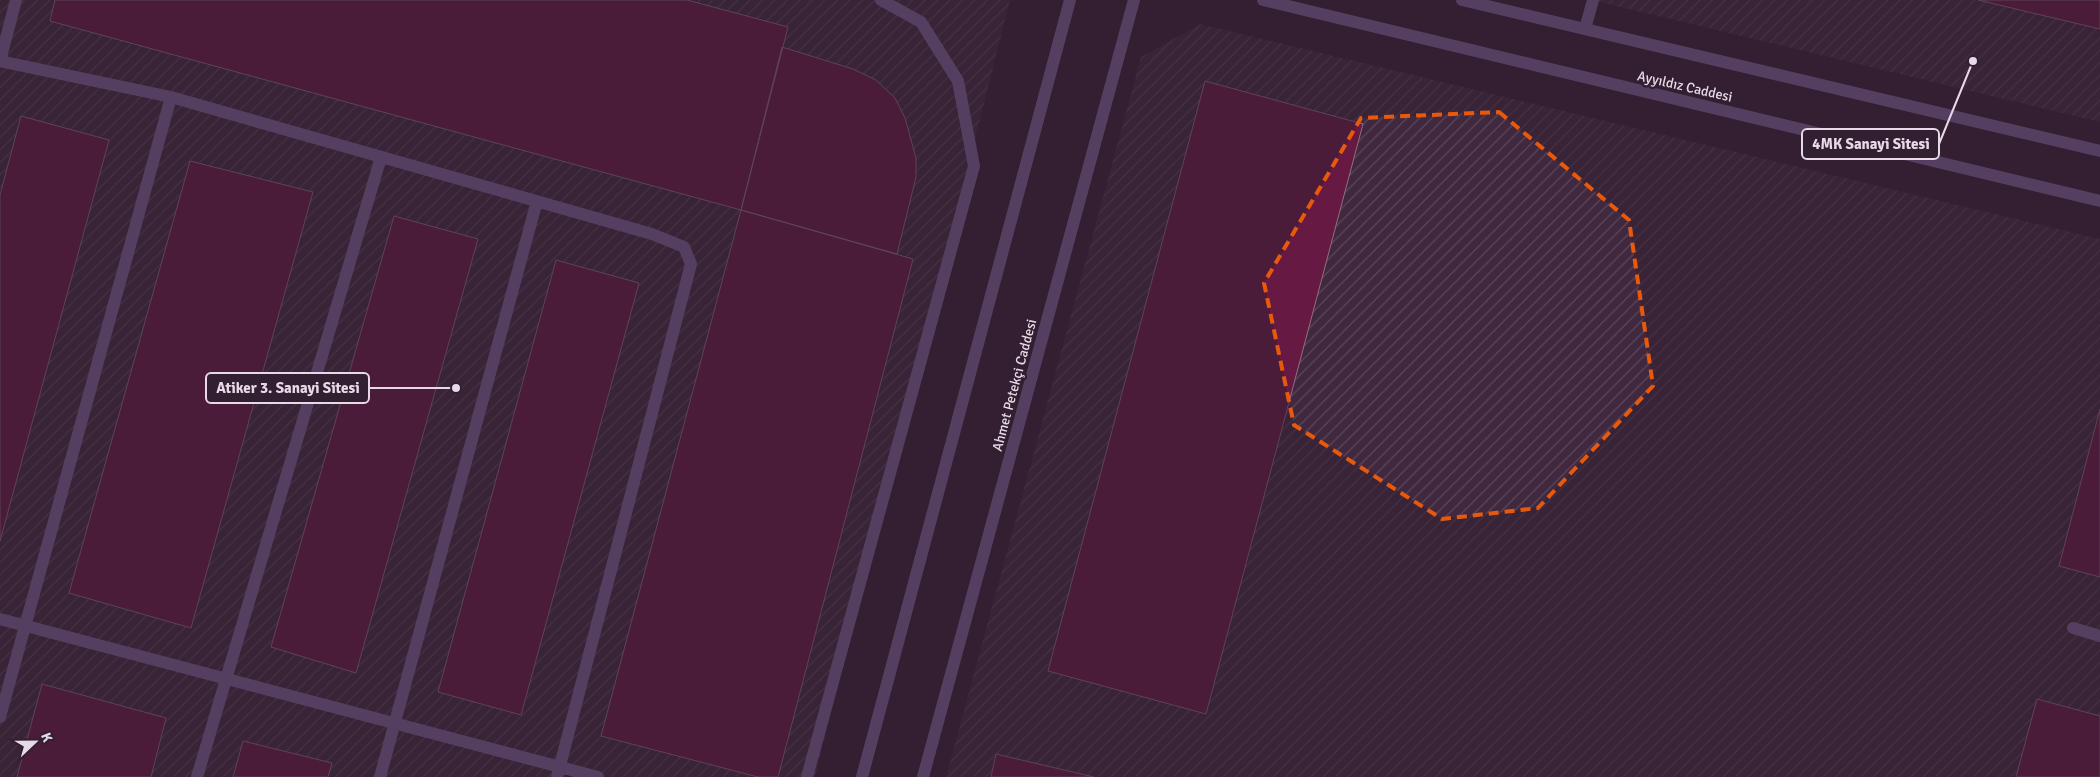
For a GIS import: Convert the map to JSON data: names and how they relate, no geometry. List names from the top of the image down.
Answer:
{
  "streets": {
    "street": ["Ayyıldız Caddesi", "Ahmet Petekçi Caddesi"]
  },
  "places": ["4MK Sanayi Sitesi", "Atiker 3. Sanayi Sitesi"],
  "north": "right"
}
